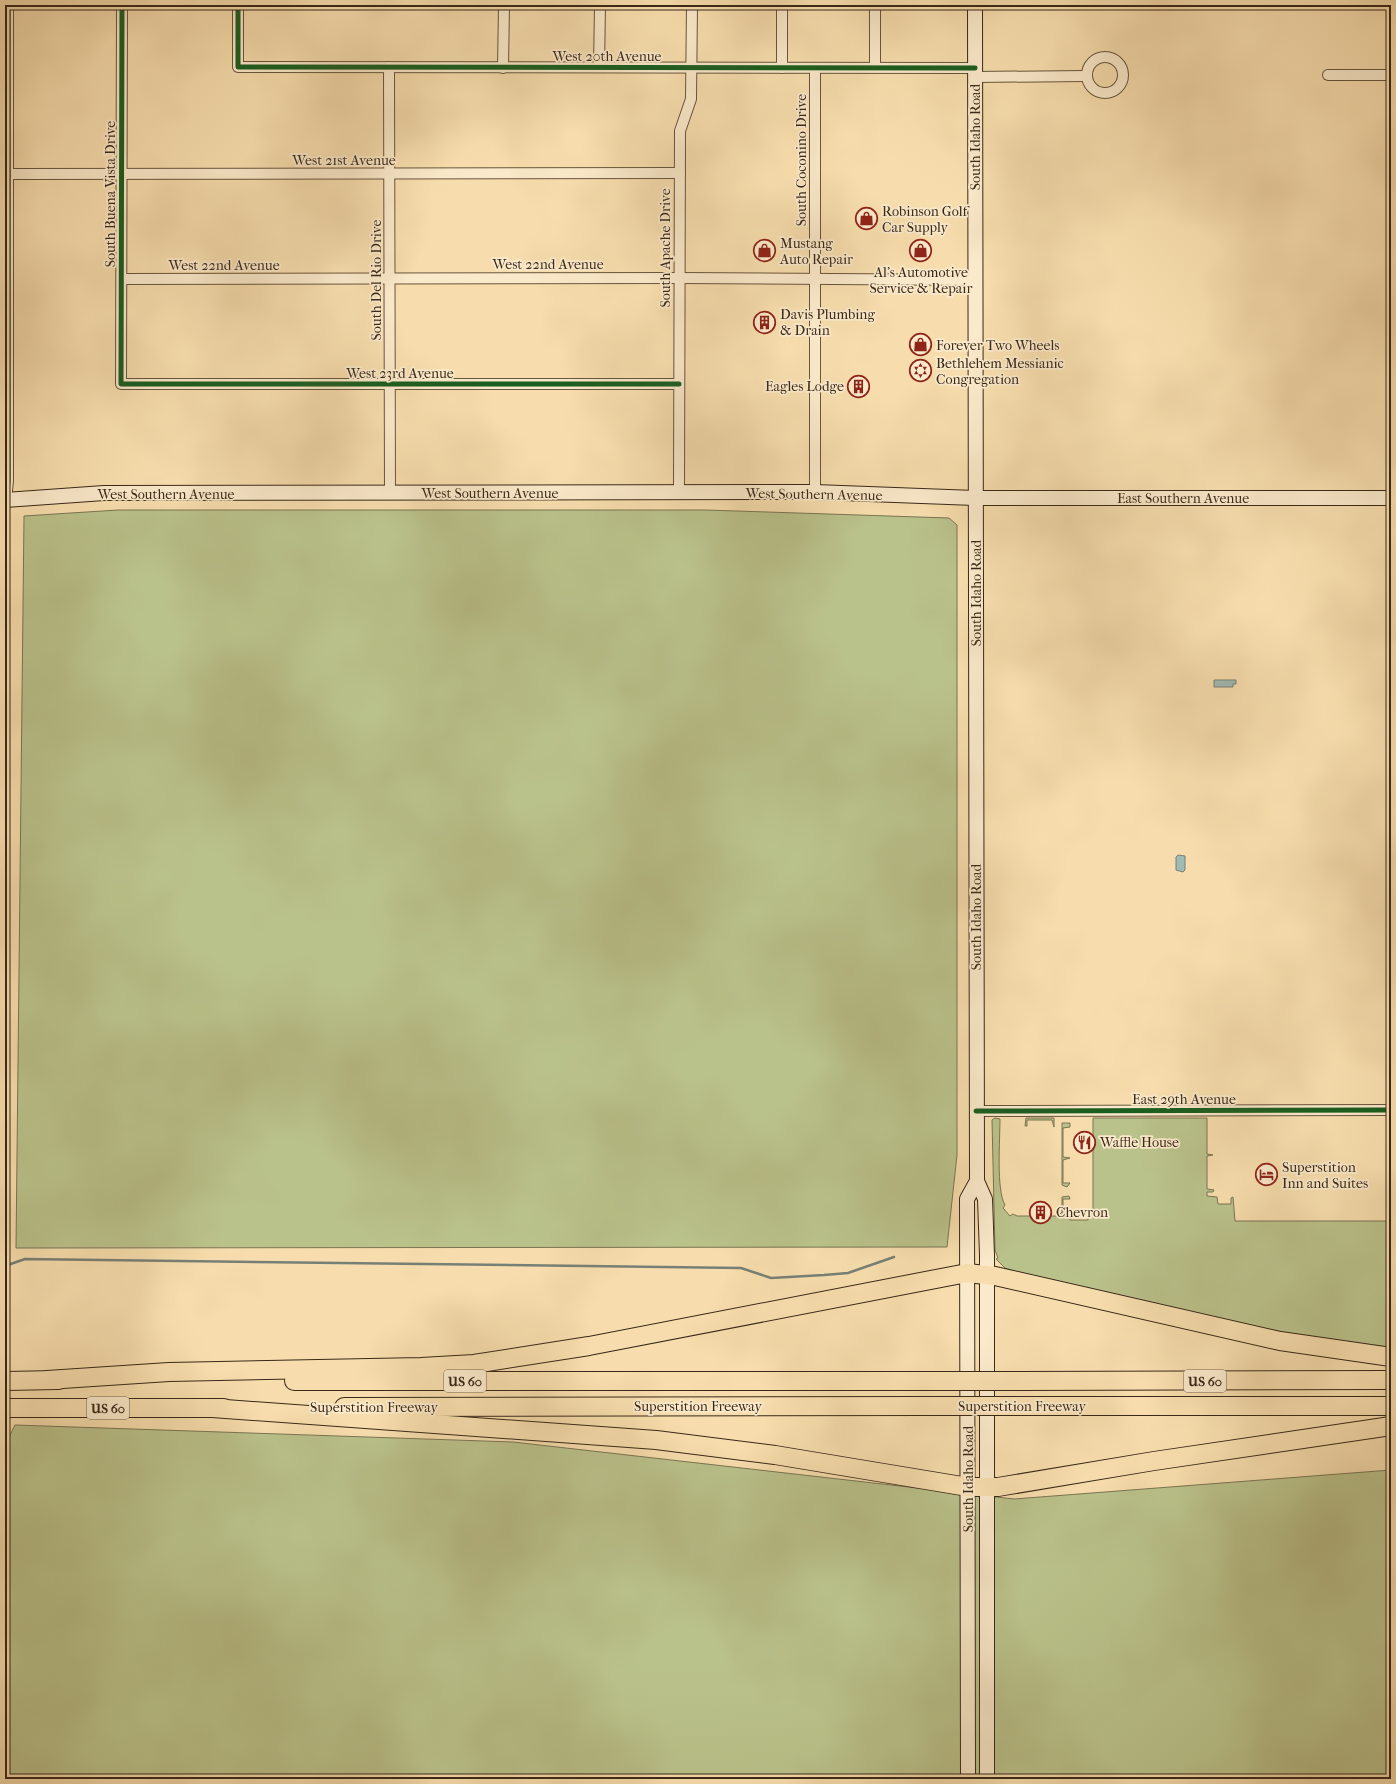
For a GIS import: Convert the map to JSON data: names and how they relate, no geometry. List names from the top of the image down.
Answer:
{
  "streets": {
    "highway": ["US 60", "Superstition Freeway"],
    "main road": ["South Idaho Road", "West Southern Avenue", "East Southern Avenue"],
    "street": [
      "West 20th Avenue",
      "West 21st Avenue",
      "South Coconino Drive",
      "South Buena Vista Drive",
      "South Apache Drive",
      "West 22nd Avenue",
      "South Del Rio Drive",
      "West 23rd Avenue",
      "East 29th Avenue"
    ]
  },
  "crossings": [
    ["West 20th Avenue", "South Idaho Road"],
    ["West 20th Avenue", "South Coconino Drive"],
    ["West 20th Avenue", "South Apache Drive"],
    ["West 20th Avenue", "South Del Rio Drive"],
    ["South Idaho Road", "West 22nd Avenue"],
    ["South Idaho Road", "West Southern Avenue"],
    ["South Idaho Road", "East Southern Avenue"],
    ["South Idaho Road", "East 29th Avenue"],
    ["West 21st Avenue", "South Buena Vista Drive"],
    ["West 21st Avenue", "South Apache Drive"],
    ["West 21st Avenue", "South Del Rio Drive"],
    ["South Coconino Drive", "West 22nd Avenue"],
    ["South Coconino Drive", "West Southern Avenue"],
    ["South Buena Vista Drive", "West 22nd Avenue"],
    ["South Buena Vista Drive", "West 23rd Avenue"],
    ["South Apache Drive", "West 22nd Avenue"],
    ["South Apache Drive", "West 23rd Avenue"],
    ["South Apache Drive", "West Southern Avenue"],
    ["West 22nd Avenue", "South Del Rio Drive"],
    ["South Del Rio Drive", "West 23rd Avenue"],
    ["South Del Rio Drive", "West Southern Avenue"],
    ["West Southern Avenue", "East Southern Avenue"]
  ],
  "places": {
    "shop": [
      "Robinson Golf Car Supply",
      "Al's Automotive Service & Repair",
      "Mustang Auto Repair",
      "Forever Two Wheels"
    ],
    "building": ["Davis Plumbing & Drain", "Eagles Lodge", "Chevron"],
    "synagogue": ["Bethlehem Messianic Congregation"],
    "restaurant": ["Waffle House"],
    "hotel": ["Superstition Inn and Suites"]
  }
}
